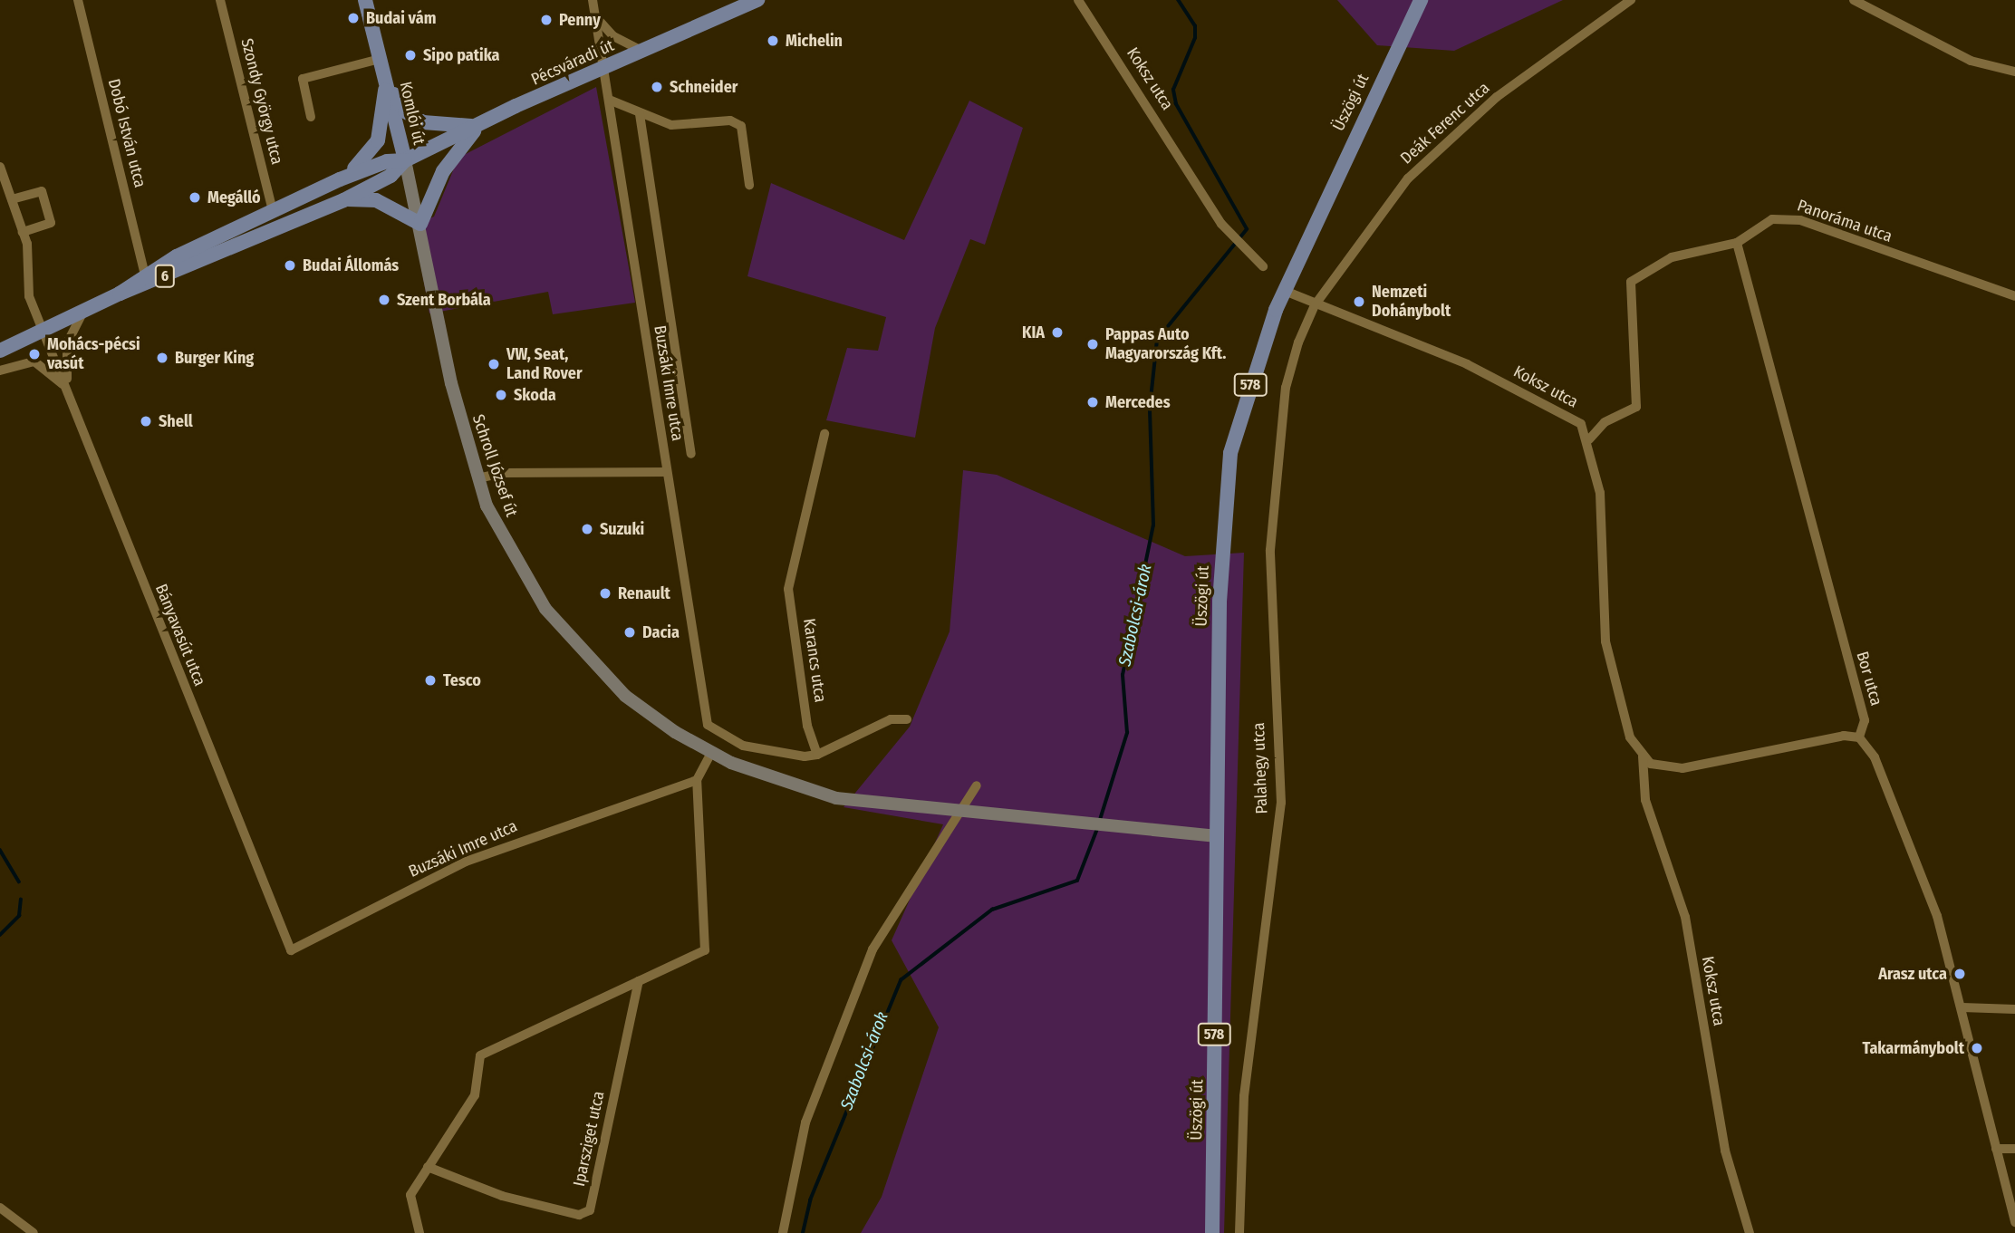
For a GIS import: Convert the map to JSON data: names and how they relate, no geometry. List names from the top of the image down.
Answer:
{
  "streets": {
    "main road": [
      "Pécsváradi út",
      "Üszögi út",
      "Komlói út",
      "6",
      "578",
      "Schroll József út"
    ],
    "street": [
      "Koksz utca",
      "Szondy György utca",
      "Deák Ferenc utca",
      "Dobó István utca",
      "Panoráma utca",
      "Buzsáki Imre utca",
      "Bányavasút utca",
      "Karancs utca",
      "Bor utca",
      "Palahegy utca",
      "Iparsziget utca"
    ]
  },
  "crossings": [
    ["Pécsváradi út", "Komlói út"],
    ["Pécsváradi út", "6"],
    ["Pécsváradi út", "Buzsáki Imre utca"],
    ["Pécsváradi út", "Schroll József út"],
    ["Koksz utca", "Üszögi út"],
    ["Koksz utca", "Deák Ferenc utca"],
    ["Koksz utca", "Panoráma utca"],
    ["Koksz utca", "Palahegy utca"],
    ["Szondy György utca", "6"],
    ["Üszögi út", "Schroll József út"],
    ["Komlói út", "6"],
    ["Komlói út", "Schroll József út"],
    ["Deák Ferenc utca", "Palahegy utca"],
    ["Dobó István utca", "6"],
    ["Panoráma utca", "Bor utca"],
    ["6", "Schroll József út"],
    ["6", "Bányavasút utca"],
    ["Buzsáki Imre utca", "Bányavasút utca"],
    ["Buzsáki Imre utca", "Karancs utca"]
  ],
  "water": ["Szabolcsi-árok"],
  "places": [
    "Budai vám",
    "Penny",
    "Michelin",
    "Sipo patika",
    "Schneider",
    "Megálló",
    "Budai Állomás",
    "Szent Borbála",
    "Nemzeti Dohánybolt",
    "KIA",
    "Pappas Auto Magyarország Kft.",
    "Mohács-pécsi vasút",
    "Burger King",
    "VW, Seat, Land Rover",
    "Skoda",
    "Mercedes",
    "Shell",
    "Suzuki",
    "Renault",
    "Dacia",
    "Tesco",
    "Arasz utca",
    "Takarmánybolt"
  ]
}
